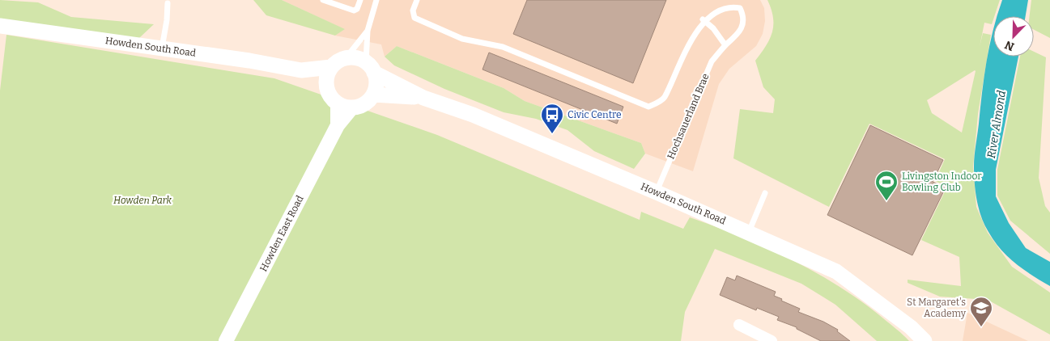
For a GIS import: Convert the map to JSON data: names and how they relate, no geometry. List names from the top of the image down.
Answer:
{
  "streets": {
    "main road": ["Howden South Road"],
    "street": ["Howden East Road"],
    "lane": ["Hochsauerland Brae"]
  },
  "crossings": [
    ["Howden South Road", "Hochsauerland Brae"],
    ["Howden South Road", "Howden East Road"]
  ],
  "water": ["River Almond"],
  "parks": ["Howden Park"],
  "places": {
    "bus stop": ["Civic Centre"],
    "sports": ["Livingston Indoor Bowling Club"],
    "school or university": ["St Margaret's Academy"]
  },
  "north": "bottom left"
}
